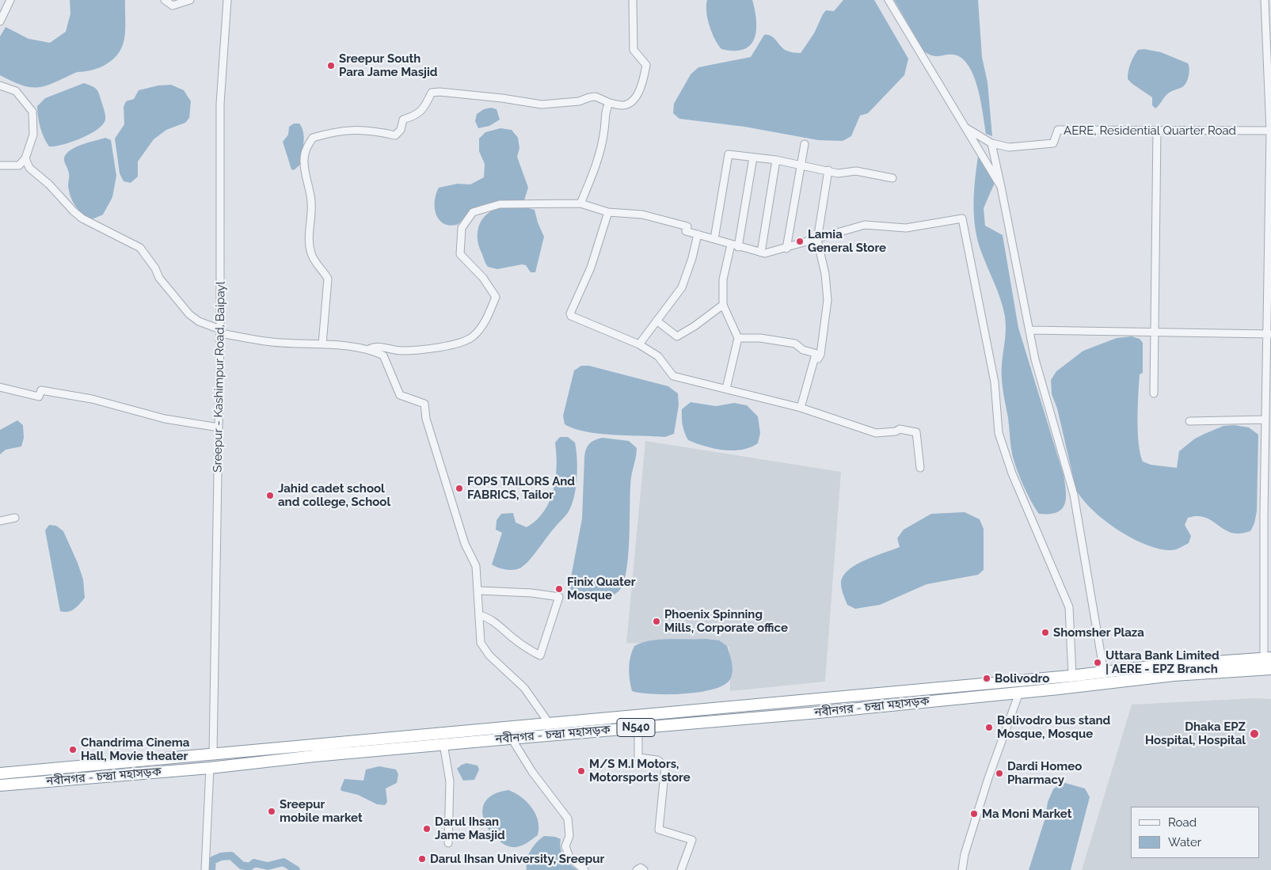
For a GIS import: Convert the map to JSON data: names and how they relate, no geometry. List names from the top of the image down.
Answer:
{
  "streets": {
    "highway": ["নবীনগর - চন্দ্রা মহাসড়ক", "N540"],
    "street": ["AERE, Residential Quarter Road", "Sreepur - Kashimpur Road, Baipayl"]
  },
  "crossings": [
    ["Sreepur - Kashimpur Road, Baipayl", "নবীনগর - চন্দ্রা মহাসড়ক"]
  ],
  "places": [
    "Sreepur South Para Jame Masjid",
    "Lamia General Store",
    "FOPS TAILORS And FABRICS, Tailor",
    "Jahid cadet school and college, School",
    "Finix Quater Mosque",
    "Phoenix Spinning Mills, Corporate office",
    "Shomsher Plaza",
    "Uttara Bank Limited | AERE - EPZ Branch",
    "Bolivodro",
    "Bolivodro bus stand Mosque, Mosque",
    "Dhaka EPZ Hospital, Hospital",
    "Chandrima Cinema Hall, Movie theater",
    "M/S M.I Motors, Motorsports store",
    "Dardi Homeo Pharmacy",
    "Sreepur mobile market",
    "Ma Moni Market",
    "Darul Ihsan Jame Masjid",
    "Darul Ihsan University, Sreepur"
  ],
  "legend": ["Road", "Water"]
}
